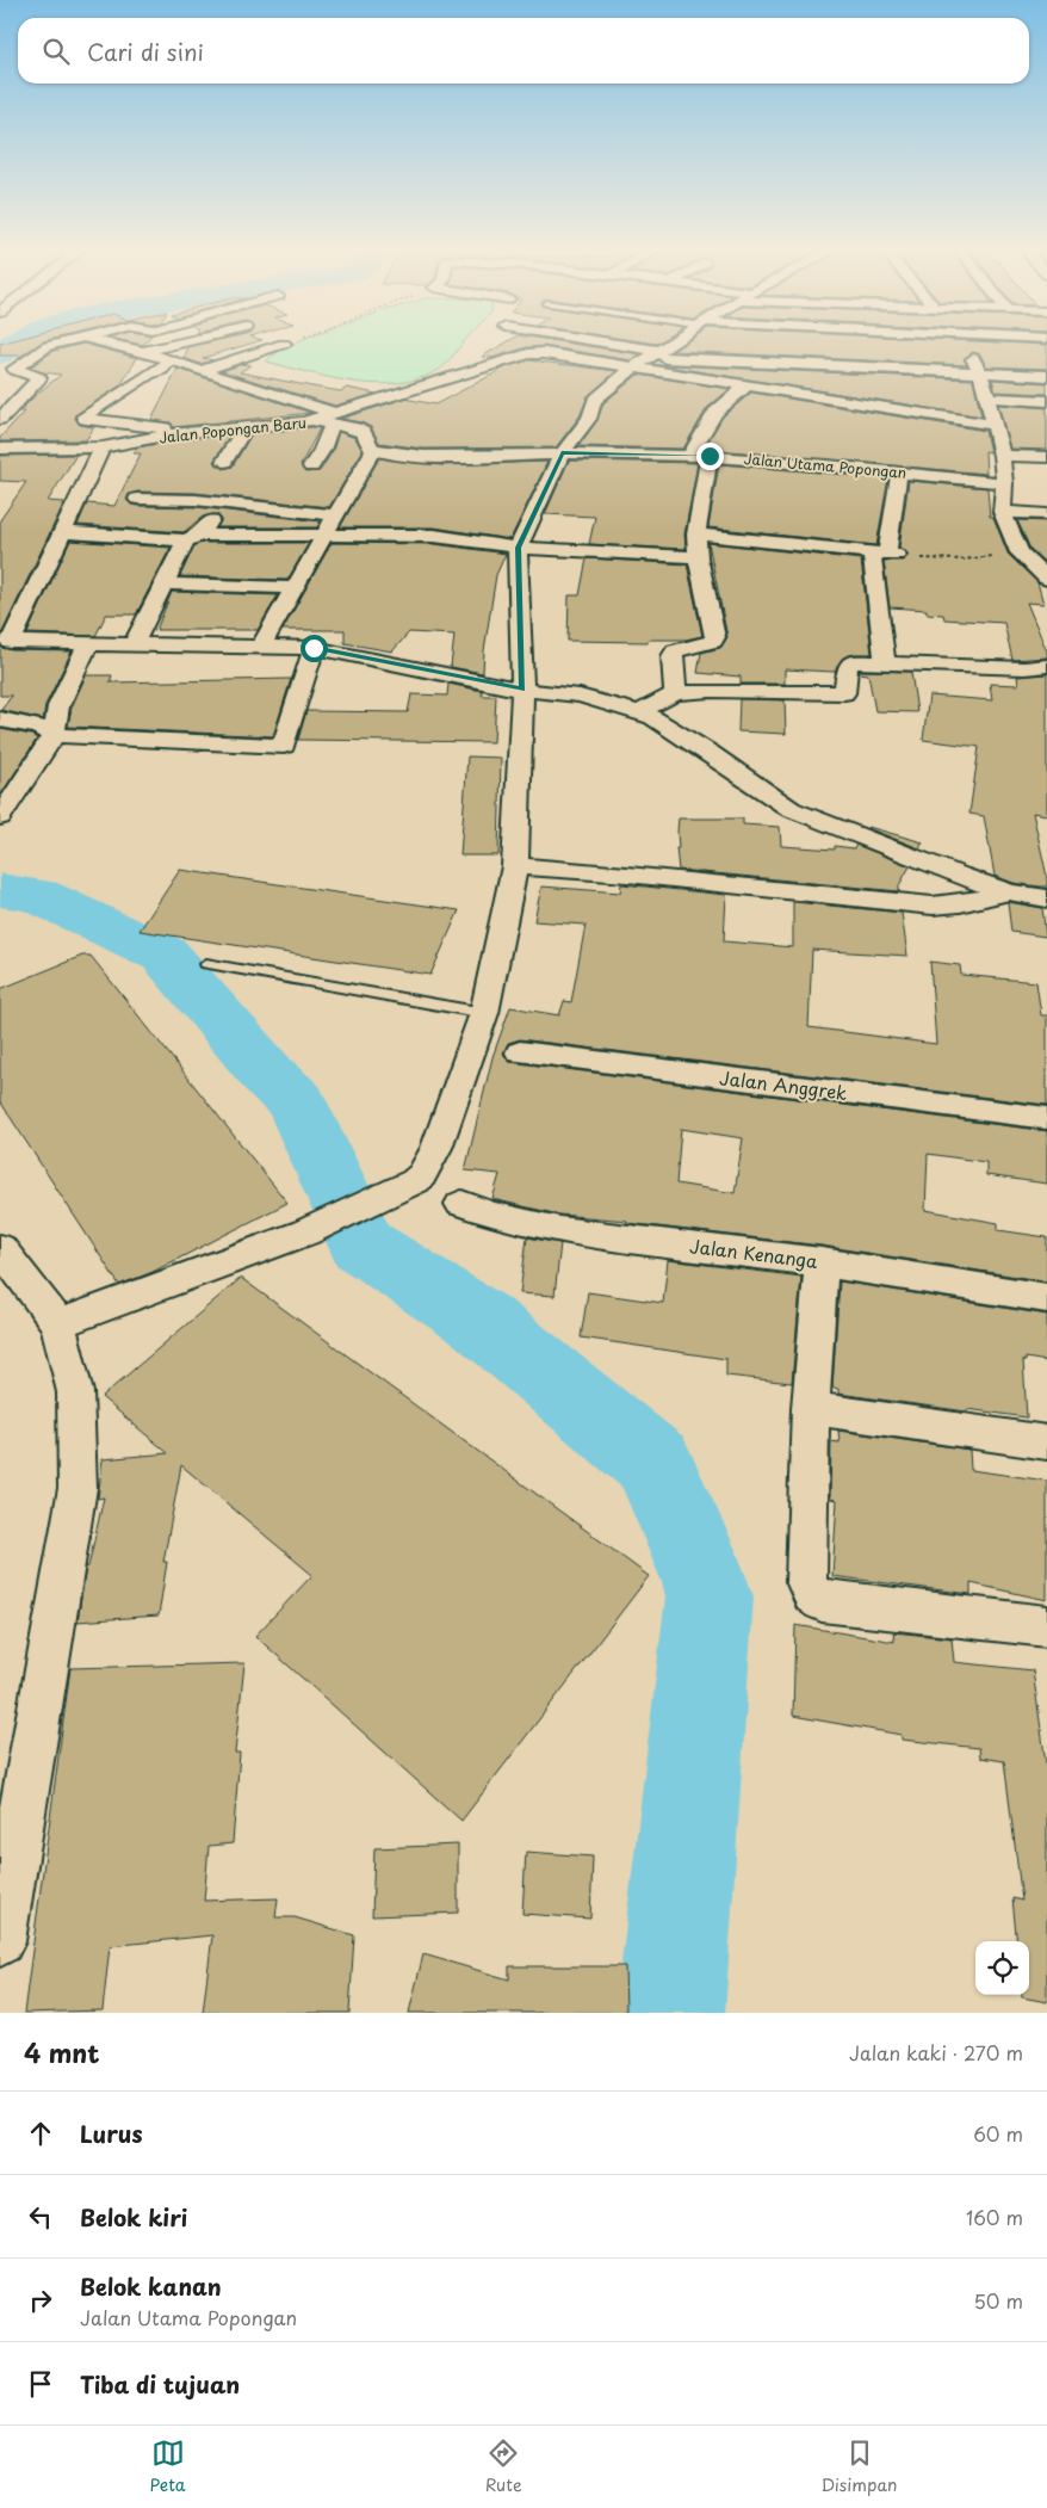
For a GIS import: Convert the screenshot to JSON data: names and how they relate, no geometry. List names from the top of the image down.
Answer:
{
  "streets": {
    "street": [
      "Jalan Popongan Baru",
      "Jalan Utama Popongan",
      "Jalan Anggrek",
      "Jalan Kenanga"
    ]
  },
  "page": {
    "search": "Cari di sini",
    "heading": ["4 mnt", "Jalan kaki · 270 m"],
    "list": [
      ["Lurus", "60 m"],
      ["Belok kiri", "160 m"],
      ["Belok kanan", "Jalan Utama Popongan", "50 m"],
      "Tiba di tujuan"
    ],
    "nav": ["Peta", "Rute", "Disimpan"]
  }
}
